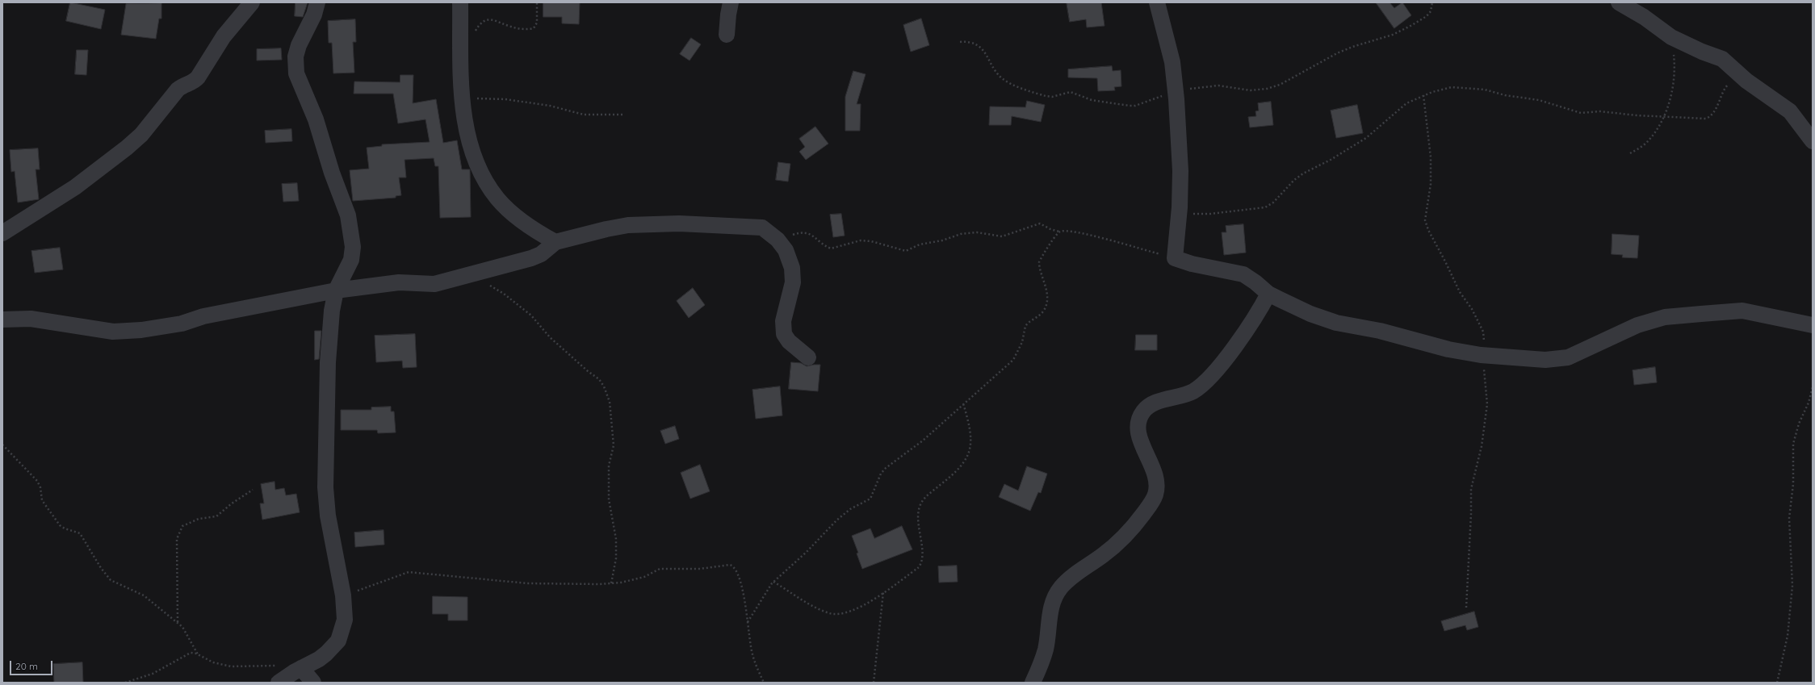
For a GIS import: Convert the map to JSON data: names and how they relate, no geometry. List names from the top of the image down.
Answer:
{
  "scale_bar": "20 m"
}
